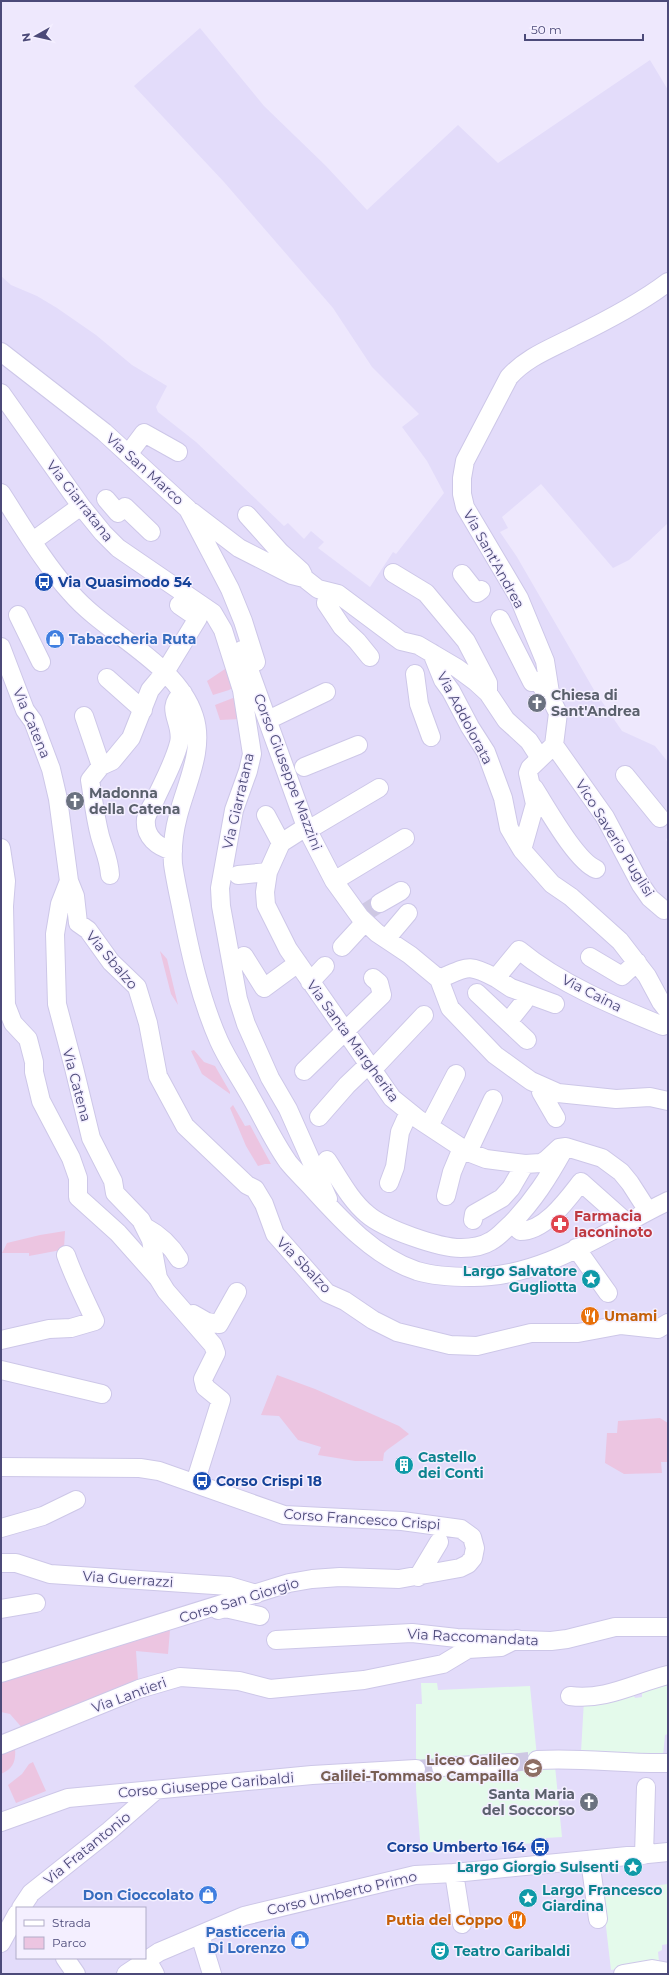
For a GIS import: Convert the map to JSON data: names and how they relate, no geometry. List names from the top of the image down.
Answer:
{
  "streets": {
    "street": [
      "Via San Marco",
      "Via Giarratana",
      "Via Sant'Andrea",
      "Via Addolorata",
      "Via Catena",
      "Corso Giuseppe Mazzini",
      "Vico Saverio Puglisi",
      "Via Sbalzo",
      "Via Caina",
      "Via Santa Margherita",
      "Corso Francesco Crispi",
      "Via Guerrazzi",
      "Corso San Giorgio",
      "Via Raccomandata",
      "Via Lantieri",
      "Corso Giuseppe Garibaldi",
      "Via Fratantonio",
      "Corso Umberto Primo"
    ]
  },
  "crossings": [
    ["Via San Marco", "Corso Giuseppe Mazzini"],
    ["Via Giarratana", "Corso Giuseppe Mazzini"],
    ["Via Sant'Andrea", "Vico Saverio Puglisi"],
    ["Via Catena", "Via Sbalzo"],
    ["Via Catena", "Corso Francesco Crispi"],
    ["Corso Francesco Crispi", "Corso San Giorgio"],
    ["Via Guerrazzi", "Corso San Giorgio"],
    ["Via Raccomandata", "Via Lantieri"],
    ["Corso Giuseppe Garibaldi", "Via Fratantonio"]
  ],
  "places": {
    "bus stop": ["Via Quasimodo 54", "Corso Crispi 18", "Corso Umberto 164"],
    "shop": ["Tabaccheria Ruta", "Don Cioccolato", "Pasticceria Di Lorenzo"],
    "church": ["Chiesa di Sant'Andrea", "Madonna della Catena", "Santa Maria del Soccorso"],
    "pharmacy": ["Farmacia Iaconinoto"],
    "place": ["Largo Salvatore Gugliotta", "Largo Giorgio Sulsenti", "Largo Francesco Giardina"],
    "restaurant": ["Umami", "Putia del Coppo"],
    "building": ["Castello dei Conti"],
    "school or university": ["Liceo Galileo Galilei-Tommaso Campailla"],
    "theatre": ["Teatro Garibaldi"]
  },
  "legend": ["Strada", "Parco"],
  "scale_bar": "50 m",
  "north": "left"
}
